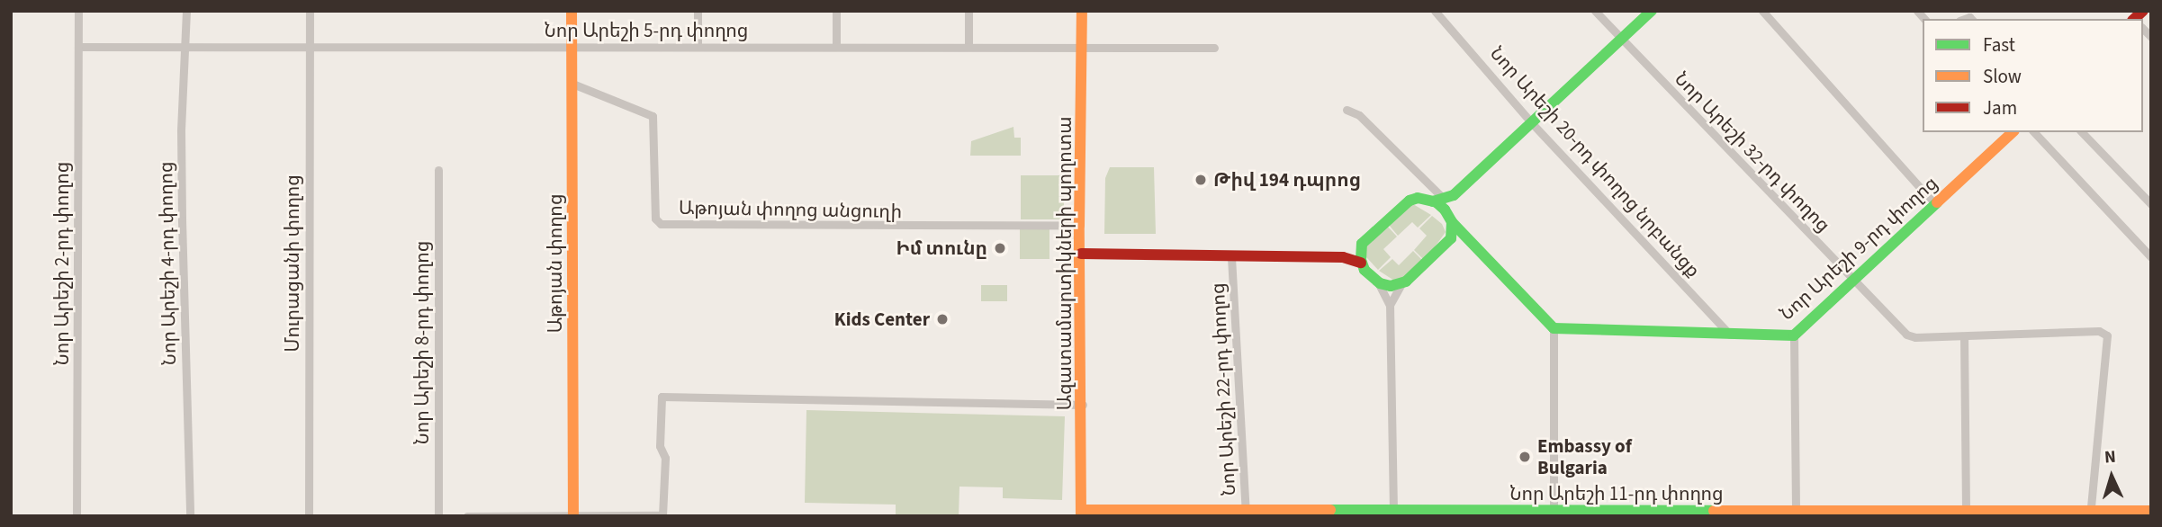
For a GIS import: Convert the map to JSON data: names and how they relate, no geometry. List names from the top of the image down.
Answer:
{
  "streets": {
    "street": [
      "Նոր Արեշի 5-րդ փողոց",
      "Նոր Արեշի 32-րդ փողոց",
      "Նոր Արեշի 20-րդ փողոց նրբանցք",
      "Աթոյան փողոց անցուղի",
      "Նոր Արեշի 9-րդ փողոց",
      "Նոր Արեշի 2-րդ փողոց",
      "Նոր Արեշի 4-րդ փողոց",
      "Մուրացանի փողոց",
      "Աթոյան փողոց",
      "Ազատամարտիկների պողոտա",
      "Նոր Արեշի 8-րդ փողոց",
      "Նոր Արեշի 22-րդ փողոց",
      "Նոր Արեշի 11-րդ փողոց"
    ]
  },
  "crossings": [
    ["Նոր Արեշի 5-րդ փողոց", "Նոր Արեշի 2-րդ փողոց"],
    ["Նոր Արեշի 5-րդ փողոց", "Նոր Արեշի 4-րդ փողոց"],
    ["Նոր Արեշի 5-րդ փողոց", "Մուրացանի փողոց"],
    ["Նոր Արեշի 5-րդ փողոց", "Աթոյան փողոց"],
    ["Նոր Արեշի 5-րդ փողոց", "Ազատամարտիկների պողոտա"],
    ["Նոր Արեշի 32-րդ փողոց", "Նոր Արեշի 9-րդ փողոց"],
    ["Նոր Արեշի 32-րդ փողոց", "Նոր Արեշի 11-րդ փողոց"],
    ["Նոր Արեշի 20-րդ փողոց նրբանցք", "Նոր Արեշի 9-րդ փողոց"],
    ["Աթոյան փողոց անցուղի", "Աթոյան փողոց"],
    ["Աթոյան փողոց անցուղի", "Ազատամարտիկների պողոտա"],
    ["Ազատամարտիկների պողոտա", "Նոր Արեշի 11-րդ փողոց"],
    ["Նոր Արեշի 22-րդ փողոց", "Նոր Արեշի 11-րդ փողոց"]
  ],
  "places": [
    "Թիվ 194 դպրոց",
    "Իմ տունը",
    "Kids Center",
    "Embassy of Bulgaria"
  ],
  "legend": ["Fast", "Slow", "Jam"],
  "north": "top"
}
